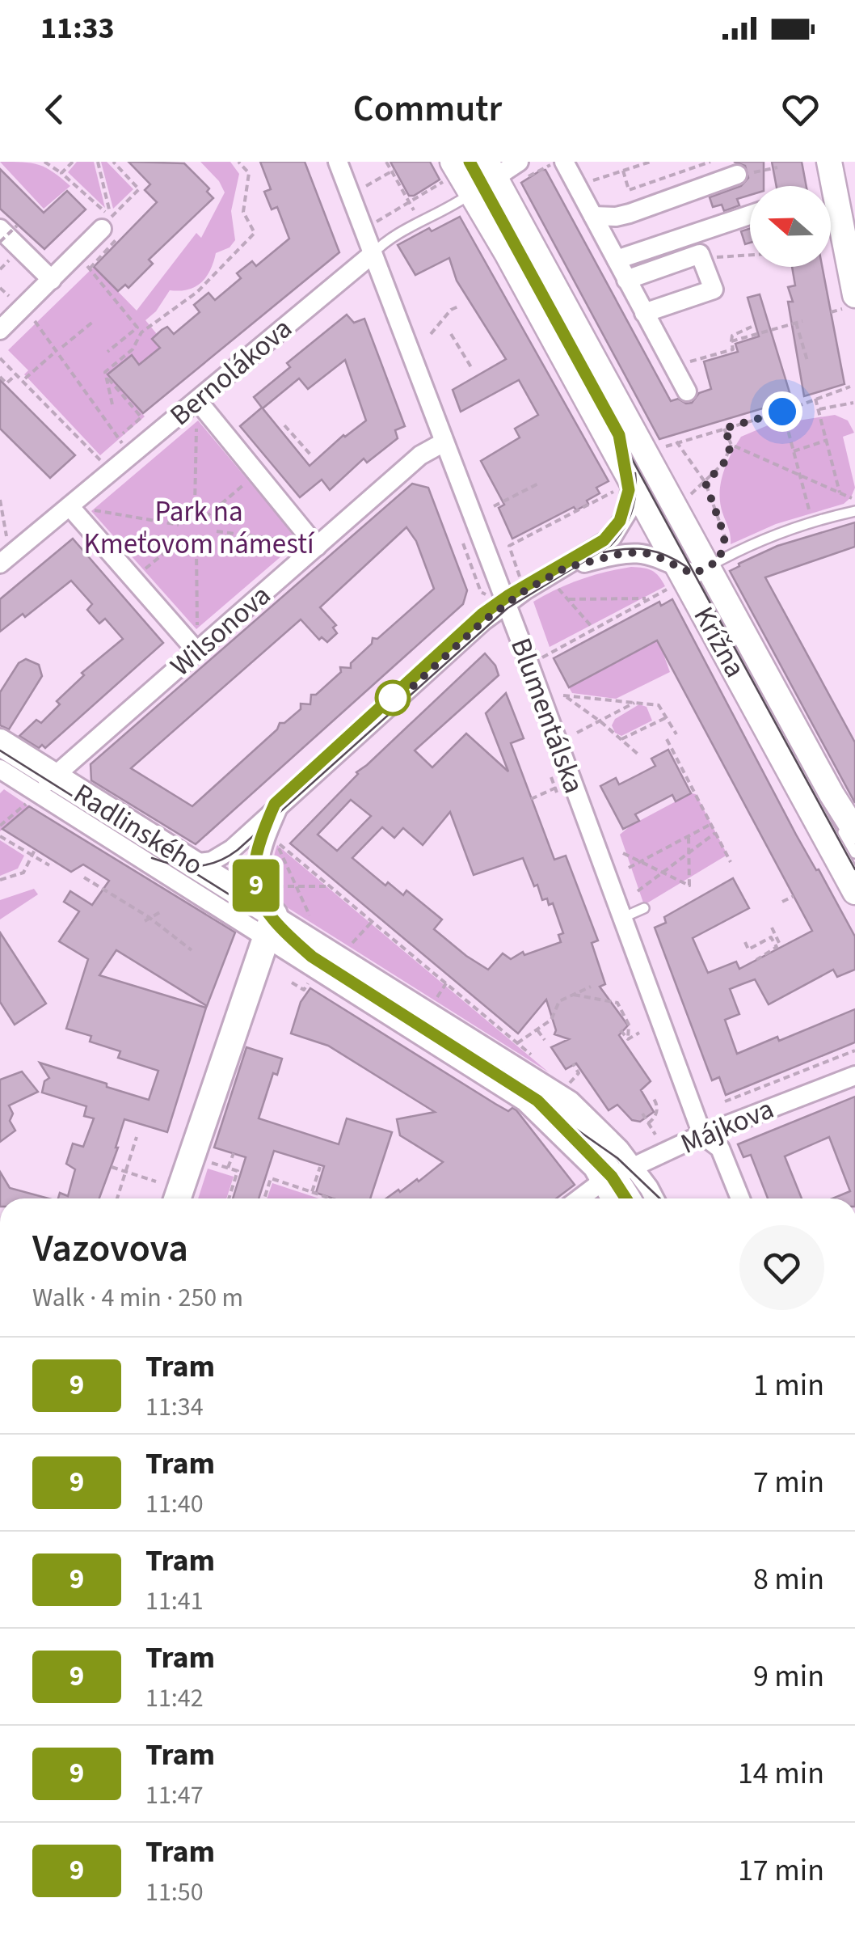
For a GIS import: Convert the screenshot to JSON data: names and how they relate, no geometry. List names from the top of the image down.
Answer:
{
  "streets": {
    "main road": ["Radlinského"],
    "street": [
      "Bernolákova",
      "Wilsonova",
      "Krížna",
      "Blumentálska",
      "Májkova"
    ]
  },
  "crossings": [
    ["Bernolákova", "Krížna"],
    ["Bernolákova", "Blumentálska"],
    ["Wilsonova", "Blumentálska"],
    ["Wilsonova", "Radlinského"],
    ["Blumentálska", "Májkova"],
    ["Radlinského", "Májkova"]
  ],
  "parks": ["Park na Kmeťovom námestí"],
  "lines": ["tram line 9"],
  "north": "left",
  "page": {
    "status": "11:33",
    "header": "Commutr",
    "on_map": "9",
    "heading": ["Vazovova", "Walk · 4 min · 250 m"],
    "list": [
      {
        "mark": "9",
        "name": "Tram",
        "note": "11:34",
        "value": "1 min"
      },
      {
        "mark": "9",
        "name": "Tram",
        "note": "11:40",
        "value": "7 min"
      },
      {
        "mark": "9",
        "name": "Tram",
        "note": "11:41",
        "value": "8 min"
      },
      {
        "mark": "9",
        "name": "Tram",
        "note": "11:42",
        "value": "9 min"
      },
      {
        "mark": "9",
        "name": "Tram",
        "note": "11:47",
        "value": "14 min"
      },
      {
        "mark": "9",
        "name": "Tram",
        "note": "11:50",
        "value": "17 min"
      }
    ]
  }
}
